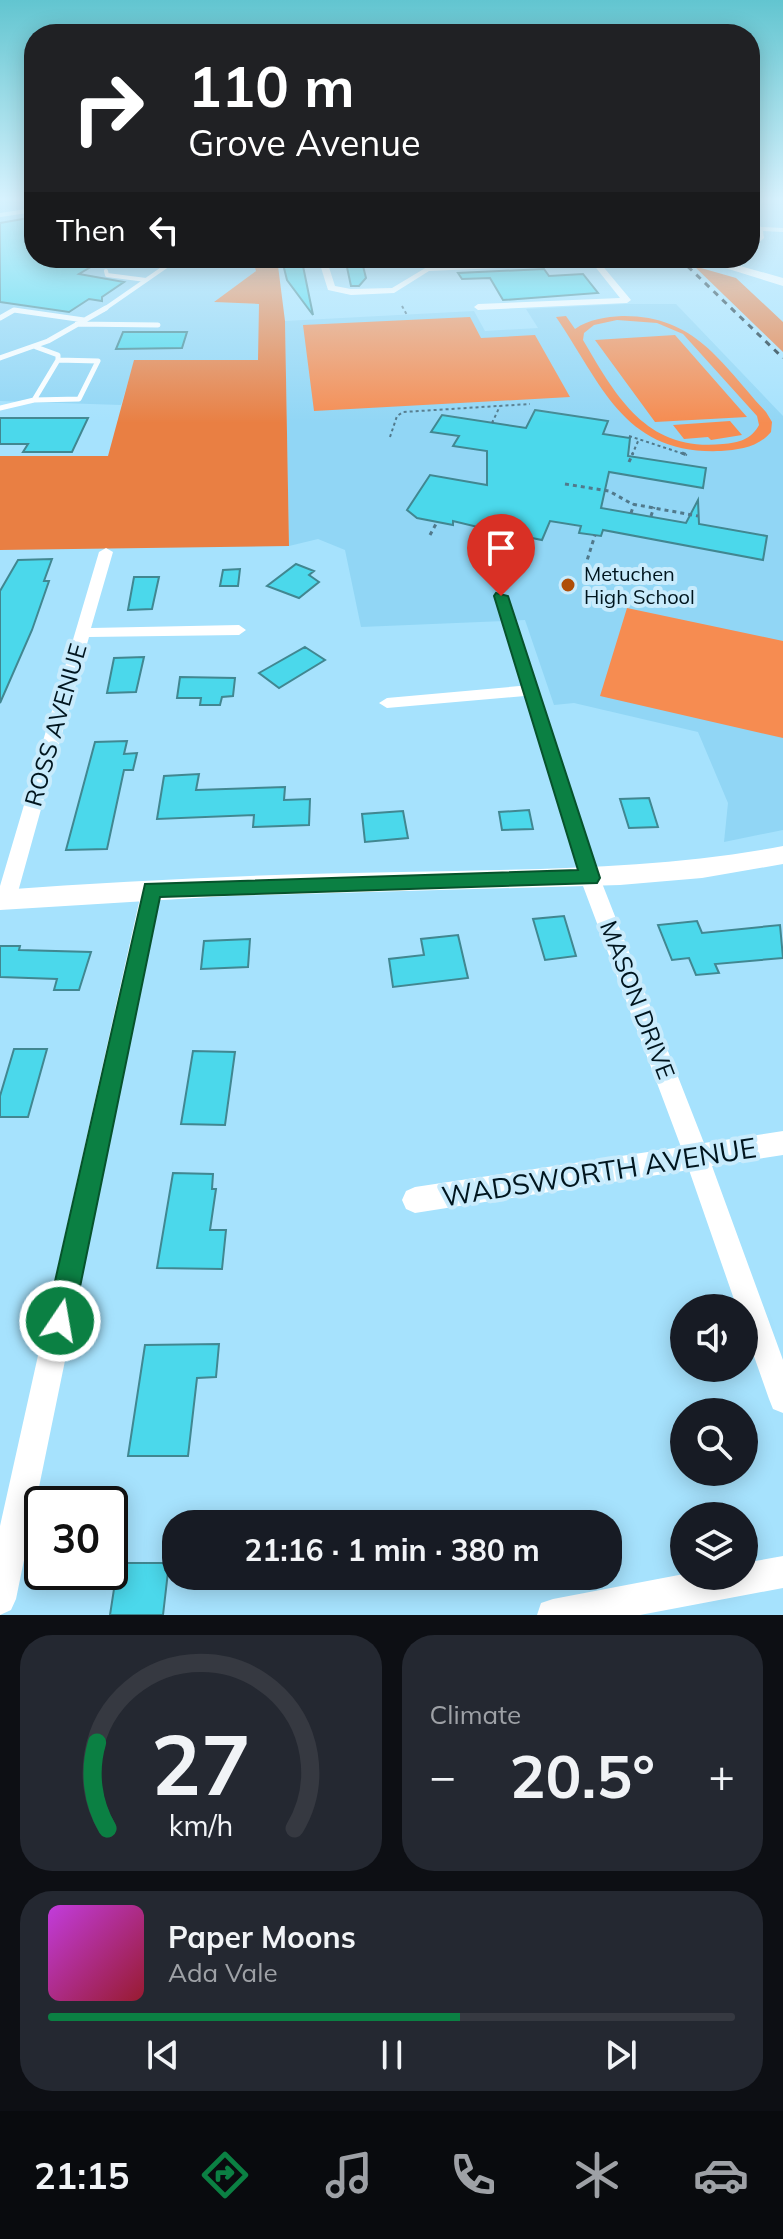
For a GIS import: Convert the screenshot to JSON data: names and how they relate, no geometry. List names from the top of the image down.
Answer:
{
  "streets": {
    "street": ["ROSS AVENUE", "MASON DRIVE", "WADSWORTH AVENUE"]
  },
  "crossings": [
    ["MASON DRIVE", "WADSWORTH AVENUE"]
  ],
  "places": ["Metuchen High School"],
  "page": {
    "turn": ["110 m", "Grove Avenue"],
    "then": "Then",
    "limit": "30",
    "trip": "21:16 · 1 min · 380 m",
    "tile": "Climate",
    "heat": ["−", "20.5°", "+"],
    "song": ["Paper Moons", "Ada Vale"],
    "tabs": "21:15",
    "gauge": ["27", "km/h"]
  }
}
